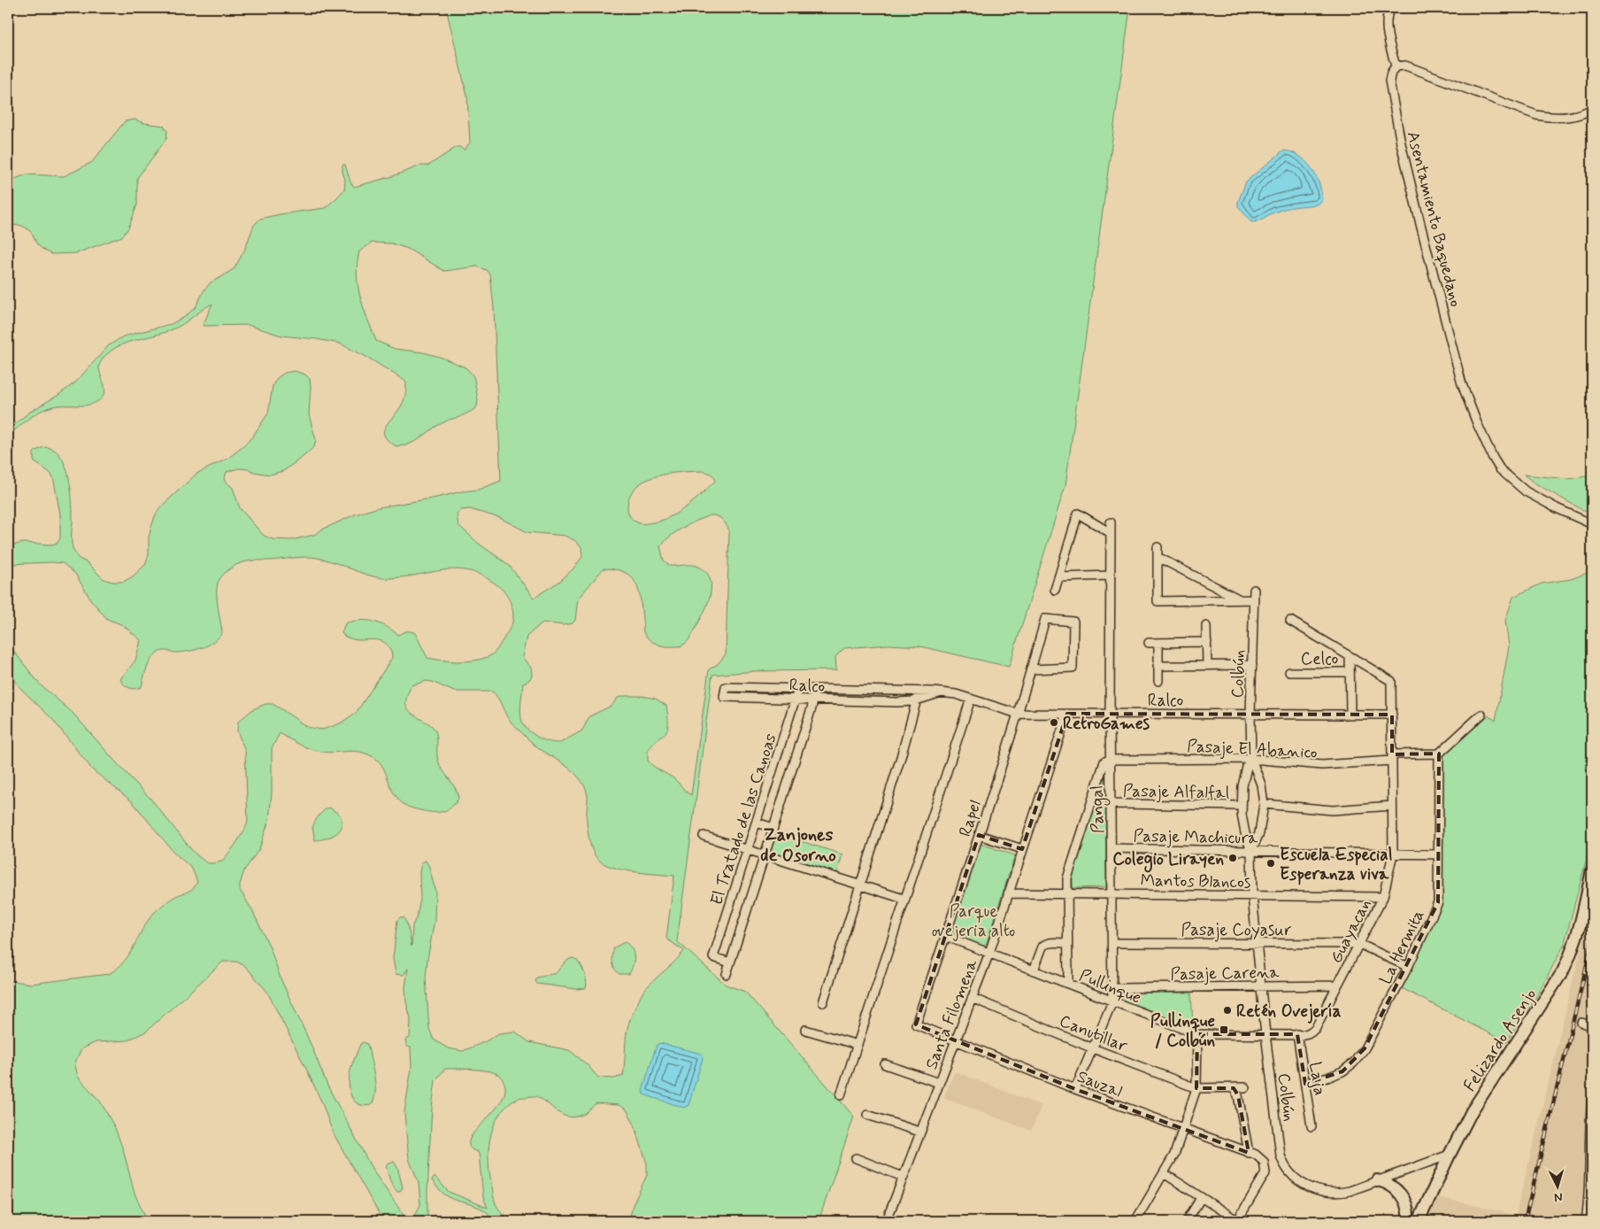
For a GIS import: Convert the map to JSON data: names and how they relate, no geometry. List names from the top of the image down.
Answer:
{
  "streets": {
    "street": [
      "Asentamiento Baquedano",
      "Celco",
      "Colbún",
      "Ralco",
      "Pasaje El Abanico",
      "Pasaje Alfalfal",
      "Pangal",
      "Rapel",
      "El Tratado de las Canoas",
      "Pasaje Machicura",
      "Mantos Blancos",
      "Pasaje Coyasur",
      "Guayacan",
      "La Hermita",
      "Pasaje Carena",
      "Pullinque",
      "Santa Filomena",
      "Canutillar",
      "Felizardo Asenjo",
      "Laja",
      "Sauzal"
    ]
  },
  "crossings": [
    ["Colbún", "Ralco"],
    ["Colbún", "Pasaje El Abanico"],
    ["Colbún", "Pasaje Alfalfal"],
    ["Colbún", "Pasaje Machicura"],
    ["Colbún", "Mantos Blancos"],
    ["Colbún", "Pasaje Coyasur"],
    ["Colbún", "Pasaje Carena"],
    ["Colbún", "Pullinque"],
    ["Colbún", "Felizardo Asenjo"],
    ["Ralco", "Pangal"],
    ["Ralco", "Rapel"],
    ["Ralco", "El Tratado de las Canoas"],
    ["Ralco", "Guayacan"],
    ["Ralco", "Santa Filomena"],
    ["Pasaje El Abanico", "Pangal"],
    ["Pasaje El Abanico", "Guayacan"],
    ["Pasaje Alfalfal", "Pangal"],
    ["Pangal", "Pasaje Machicura"],
    ["Pangal", "Mantos Blancos"],
    ["Pangal", "Pasaje Coyasur"],
    ["Pangal", "Pasaje Carena"],
    ["Pangal", "Pullinque"],
    ["Pangal", "Canutillar"],
    ["Pangal", "Sauzal"],
    ["Rapel", "Pullinque"],
    ["Rapel", "Sauzal"],
    ["Pasaje Machicura", "Guayacan"],
    ["Pasaje Machicura", "La Hermita"],
    ["Mantos Blancos", "Guayacan"],
    ["Mantos Blancos", "Santa Filomena"],
    ["Pasaje Coyasur", "Guayacan"],
    ["Guayacan", "Pasaje Carena"],
    ["Guayacan", "Pullinque"],
    ["Guayacan", "Laja"],
    ["La Hermita", "Laja"],
    ["Pullinque", "Santa Filomena"],
    ["Pullinque", "Laja"],
    ["Santa Filomena", "Canutillar"],
    ["Santa Filomena", "Sauzal"]
  ],
  "districts": ["Zanjones de Osorno"],
  "parks": ["Parque ovejeria alto"],
  "places": {
    "other": [
      "RetroGames",
      "Colegio Lirayen",
      "Escuela Especial Esperanza viva",
      "Retén Ovejería"
    ],
    "transit": ["Pullinque / Colbún"]
  },
  "north": "bottom"
}
